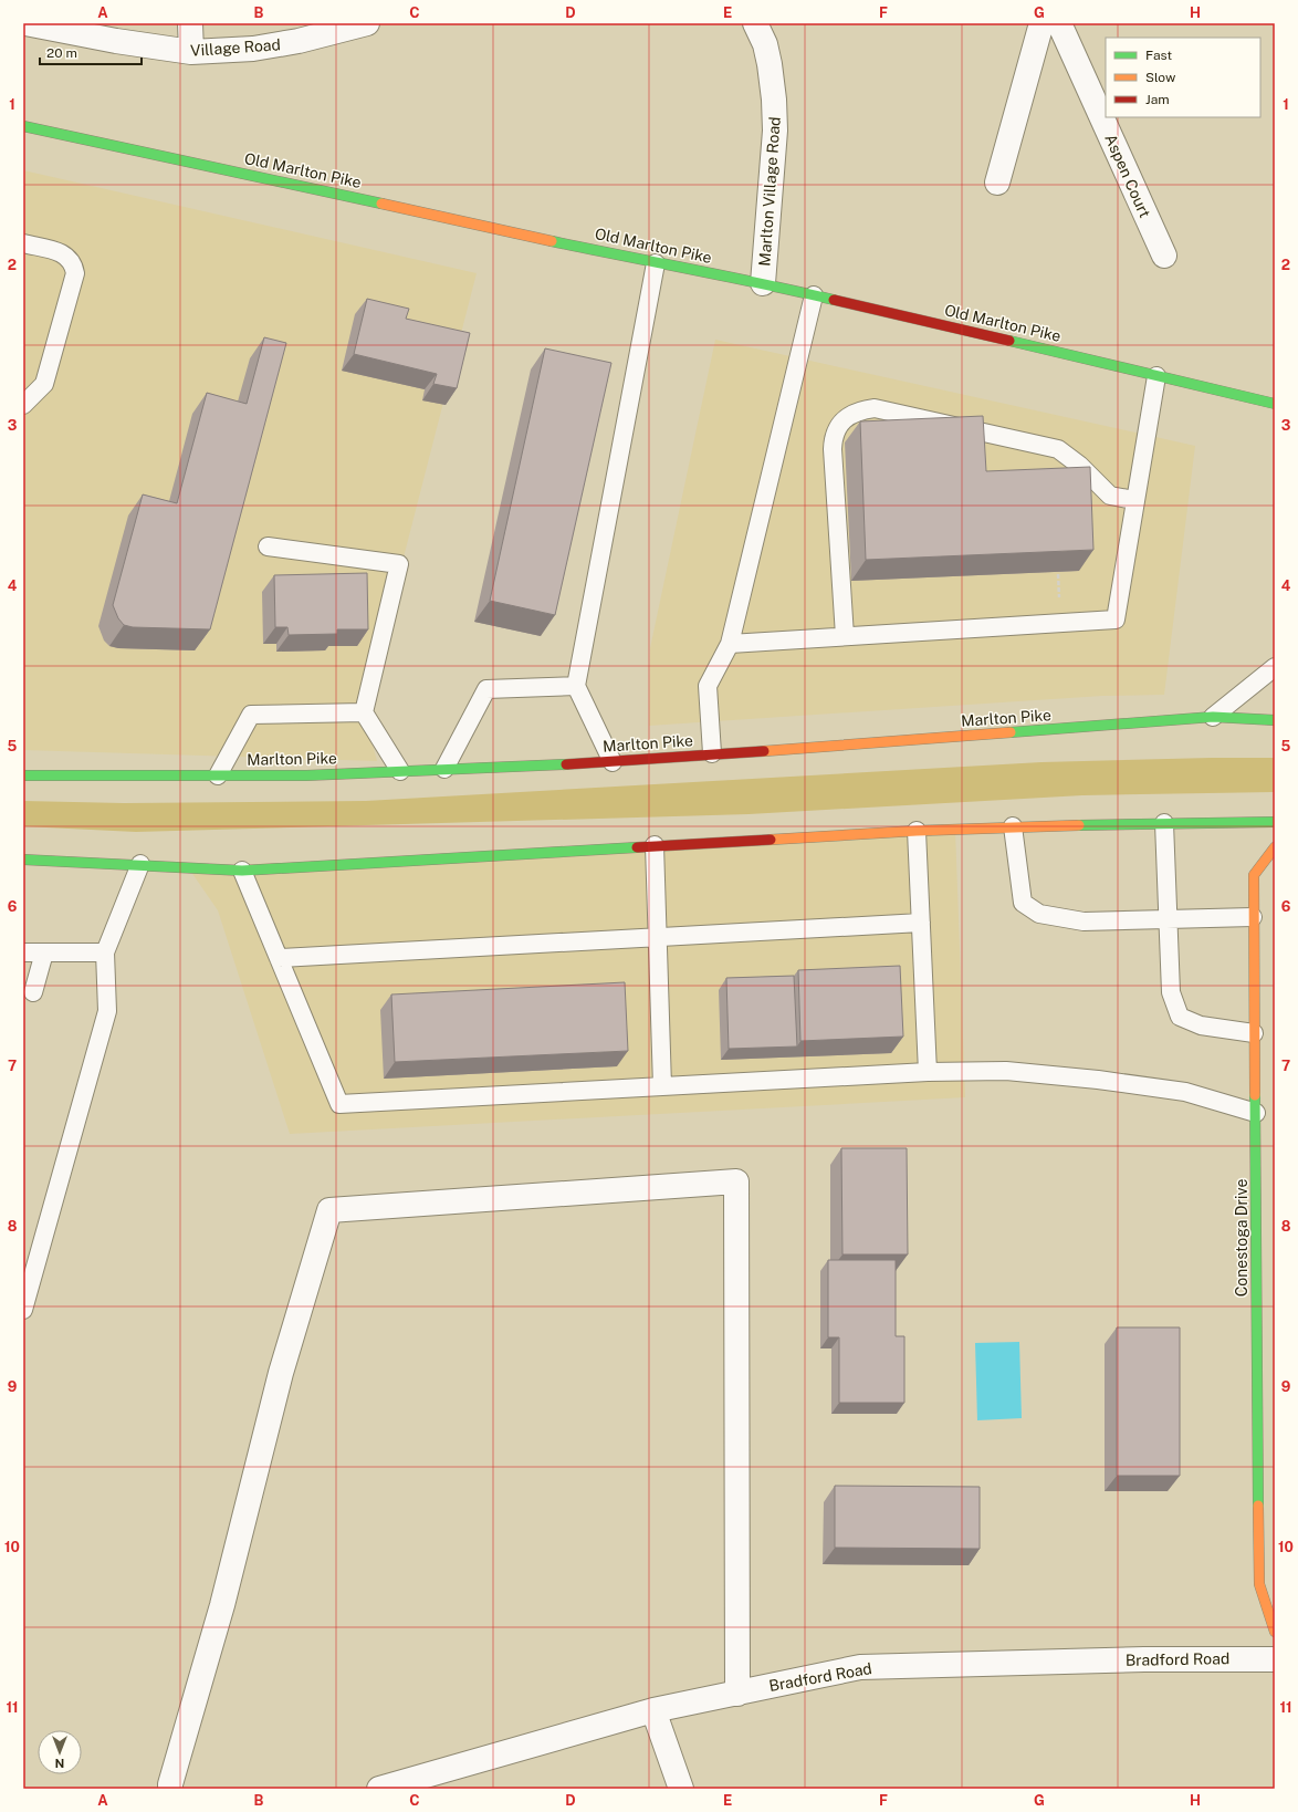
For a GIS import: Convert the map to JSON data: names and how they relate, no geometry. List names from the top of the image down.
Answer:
{
  "streets": {
    "main road": ["Old Marlton Pike", "Marlton Pike", "Conestoga Drive"],
    "street": [
      "Village Road",
      "Aspen Court",
      "Marlton Village Road",
      "Bradford Road"
    ]
  },
  "crossings": [
    ["Old Marlton Pike", "Marlton Village Road"]
  ],
  "legend": ["Fast", "Slow", "Jam"],
  "scale_bar": "20 m",
  "north": "bottom",
  "grid": {
    "columns": [
      "A",
      "B",
      "C",
      "D",
      "E",
      "F",
      "G",
      "H"
    ],
    "rows": [
      "1",
      "2",
      "3",
      "4",
      "5",
      "6",
      "7",
      "8",
      "9",
      "10",
      "11"
    ]
  }
}
